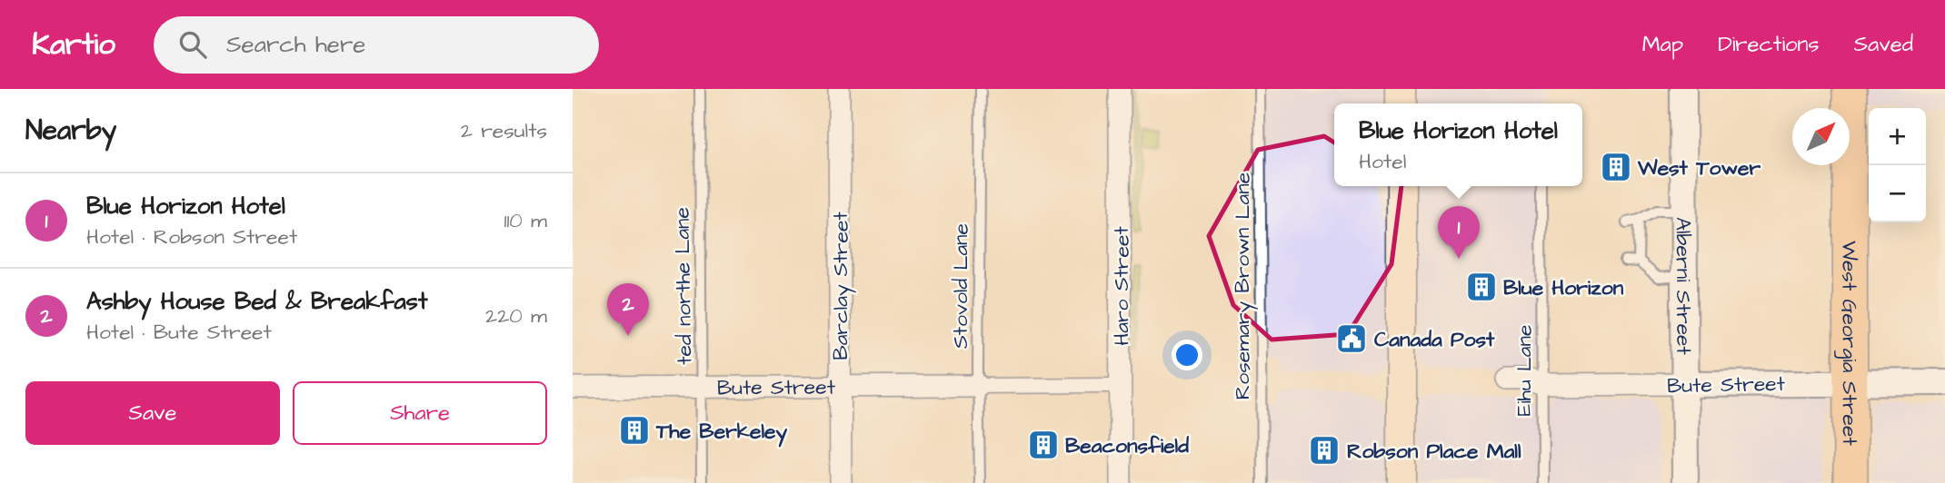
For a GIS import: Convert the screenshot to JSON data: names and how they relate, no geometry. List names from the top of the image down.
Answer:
{
  "streets": {
    "highway": ["West Georgia Street"],
    "street": [
      "Barclay Street",
      "Haro Street",
      "Alberni Street",
      "Bute Street"
    ],
    "lane": [
      "ted northe Lane",
      "Stovold Lane",
      "Rosemary Brown Lane",
      "Eihu Lane"
    ]
  },
  "crossings": [
    ["ted northe Lane", "Bute Street"],
    ["Barclay Street", "Bute Street"],
    ["Stovold Lane", "Bute Street"],
    ["Alberni Street", "Bute Street"],
    ["West Georgia Street", "Bute Street"],
    ["Eihu Lane", "Bute Street"]
  ],
  "places": {
    "building": [
      "West Tower",
      "Blue Horizon",
      "The Berkeley",
      "Beaconsfield",
      "Robson Place Mall"
    ],
    "public building": ["Canada Post"]
  },
  "north": "top right",
  "page": {
    "header": "Kartio",
    "search": "Search here",
    "nav": ["Map", "Directions", "Saved"],
    "heading": ["Nearby", "2 results"],
    "popup": ["Blue Horizon Hotel", "Hotel"],
    "map_buttons": ["+", "−"],
    "list": [
      {
        "mark": "1",
        "name": "Blue Horizon Hotel",
        "note": "Hotel · Robson Street",
        "value": "110 m"
      },
      {
        "mark": "2",
        "name": "Ashby House Bed & Breakfast",
        "note": "Hotel · Bute Street",
        "value": "220 m"
      }
    ],
    "pins": ["1", "2"],
    "buttons": ["Save", "Share"]
  }
}
